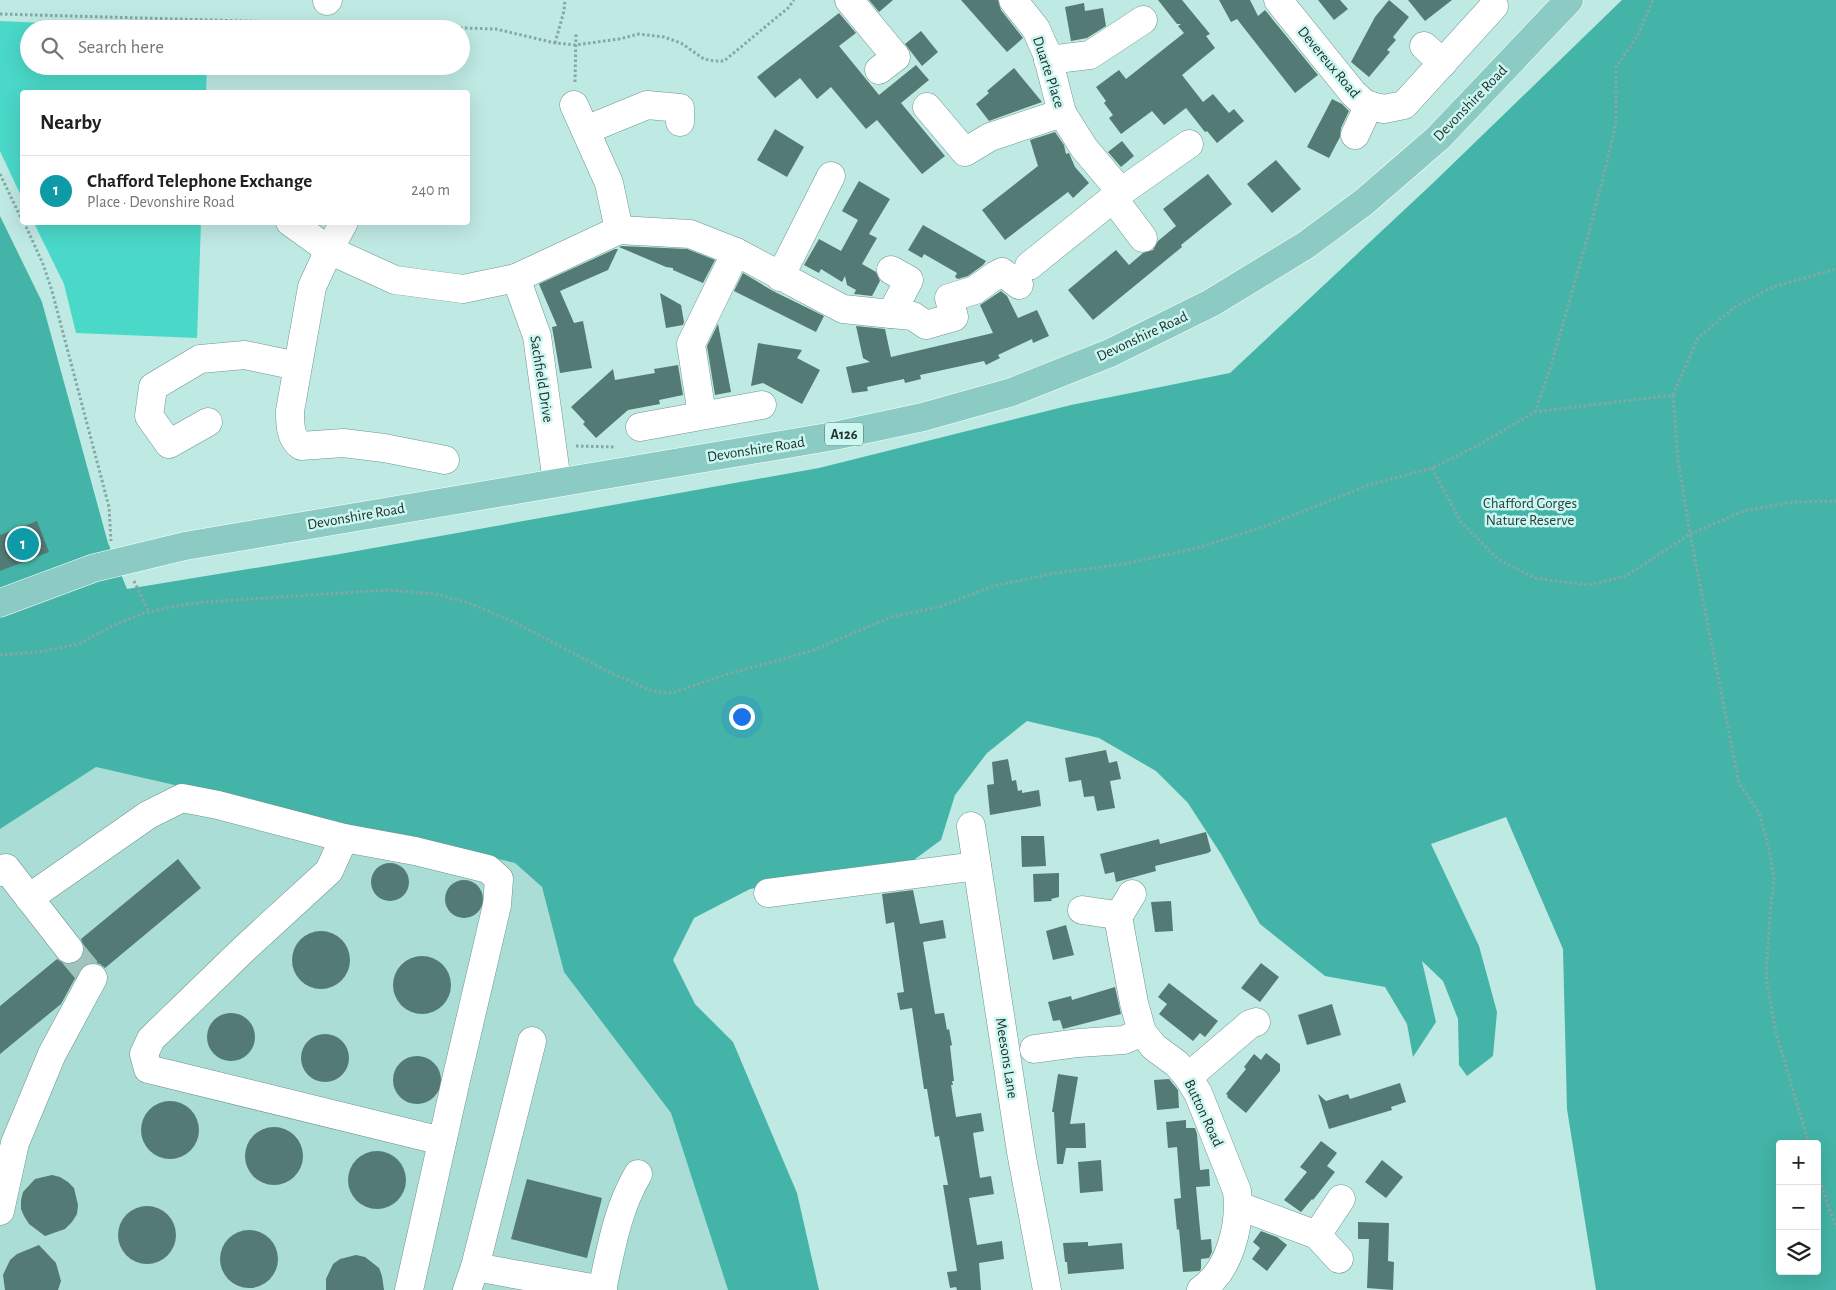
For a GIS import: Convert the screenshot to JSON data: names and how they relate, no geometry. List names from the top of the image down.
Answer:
{
  "streets": {
    "main road": ["Devonshire Road", "A126"],
    "street": [
      "Devereux Road",
      "Duarte Place",
      "Sachfield Drive",
      "Meesons Lane",
      "Button Road"
    ]
  },
  "crossings": [
    ["Devonshire Road", "Sachfield Drive"]
  ],
  "parks": ["Chafford Gorges Nature Reserve"],
  "page": {
    "search": "Search here",
    "heading": "Nearby",
    "list": [
      {
        "mark": "1",
        "name": "Chafford Telephone Exchange",
        "note": "Place · Devonshire Road",
        "value": "240 m"
      }
    ],
    "pins": "1",
    "map_buttons": ["+", "−"]
  }
}
